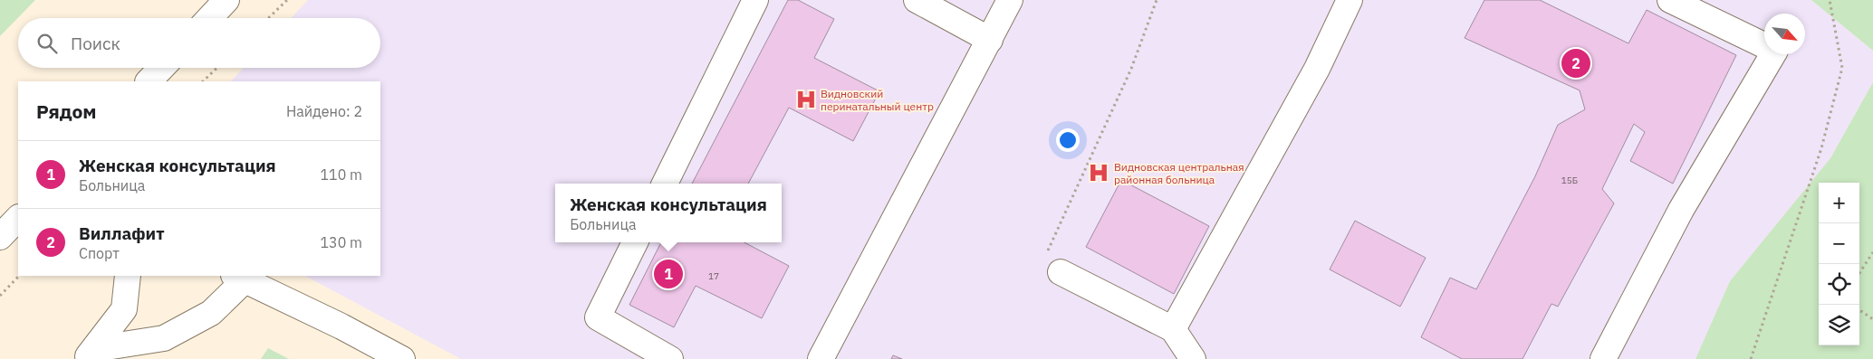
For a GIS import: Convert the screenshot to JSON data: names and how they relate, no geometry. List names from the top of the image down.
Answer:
{
  "places": {
    "hospital": ["Видновский перинатальный центр", "Видновская центральная районная больница"]
  },
  "house_numbers": ["15Б", "17"],
  "north": "bottom right",
  "page": {
    "search": "Поиск",
    "pins": ["2", "1"],
    "heading": ["Рядом", "Найдено: 2"],
    "list": [
      {
        "mark": "1",
        "name": "Женская консультация",
        "note": "Больница",
        "value": "110 m"
      },
      {
        "mark": "2",
        "name": "Виллафит",
        "note": "Спорт",
        "value": "130 m"
      }
    ],
    "map_buttons": ["+", "−"],
    "popup": ["Женская консультация", "Больница"]
  }
}
